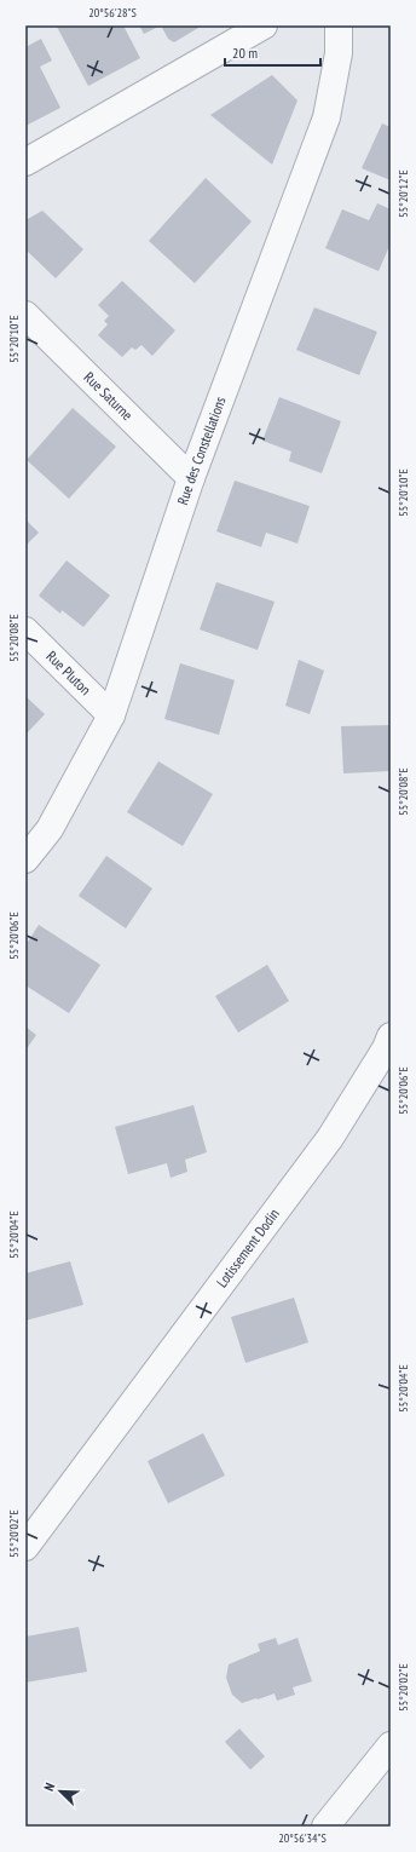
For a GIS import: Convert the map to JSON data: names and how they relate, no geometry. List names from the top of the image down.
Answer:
{
  "streets": {
    "street": [
      "Rue Saturne",
      "Rue des Constellations",
      "Rue Pluton",
      "Lotissement Dodin"
    ]
  },
  "crossings": [
    ["Rue Saturne", "Rue des Constellations"],
    ["Rue des Constellations", "Rue Pluton"]
  ],
  "scale_bar": "20 m",
  "north": "top left",
  "coordinates": [
    "20°56'28\"S",
    "55°20'12\"E",
    "55°20'10\"E",
    "55°20'08\"E",
    "55°20'06\"E",
    "55°20'04\"E",
    "55°20'02\"E",
    "20°56'34\"S"
  ]
}
